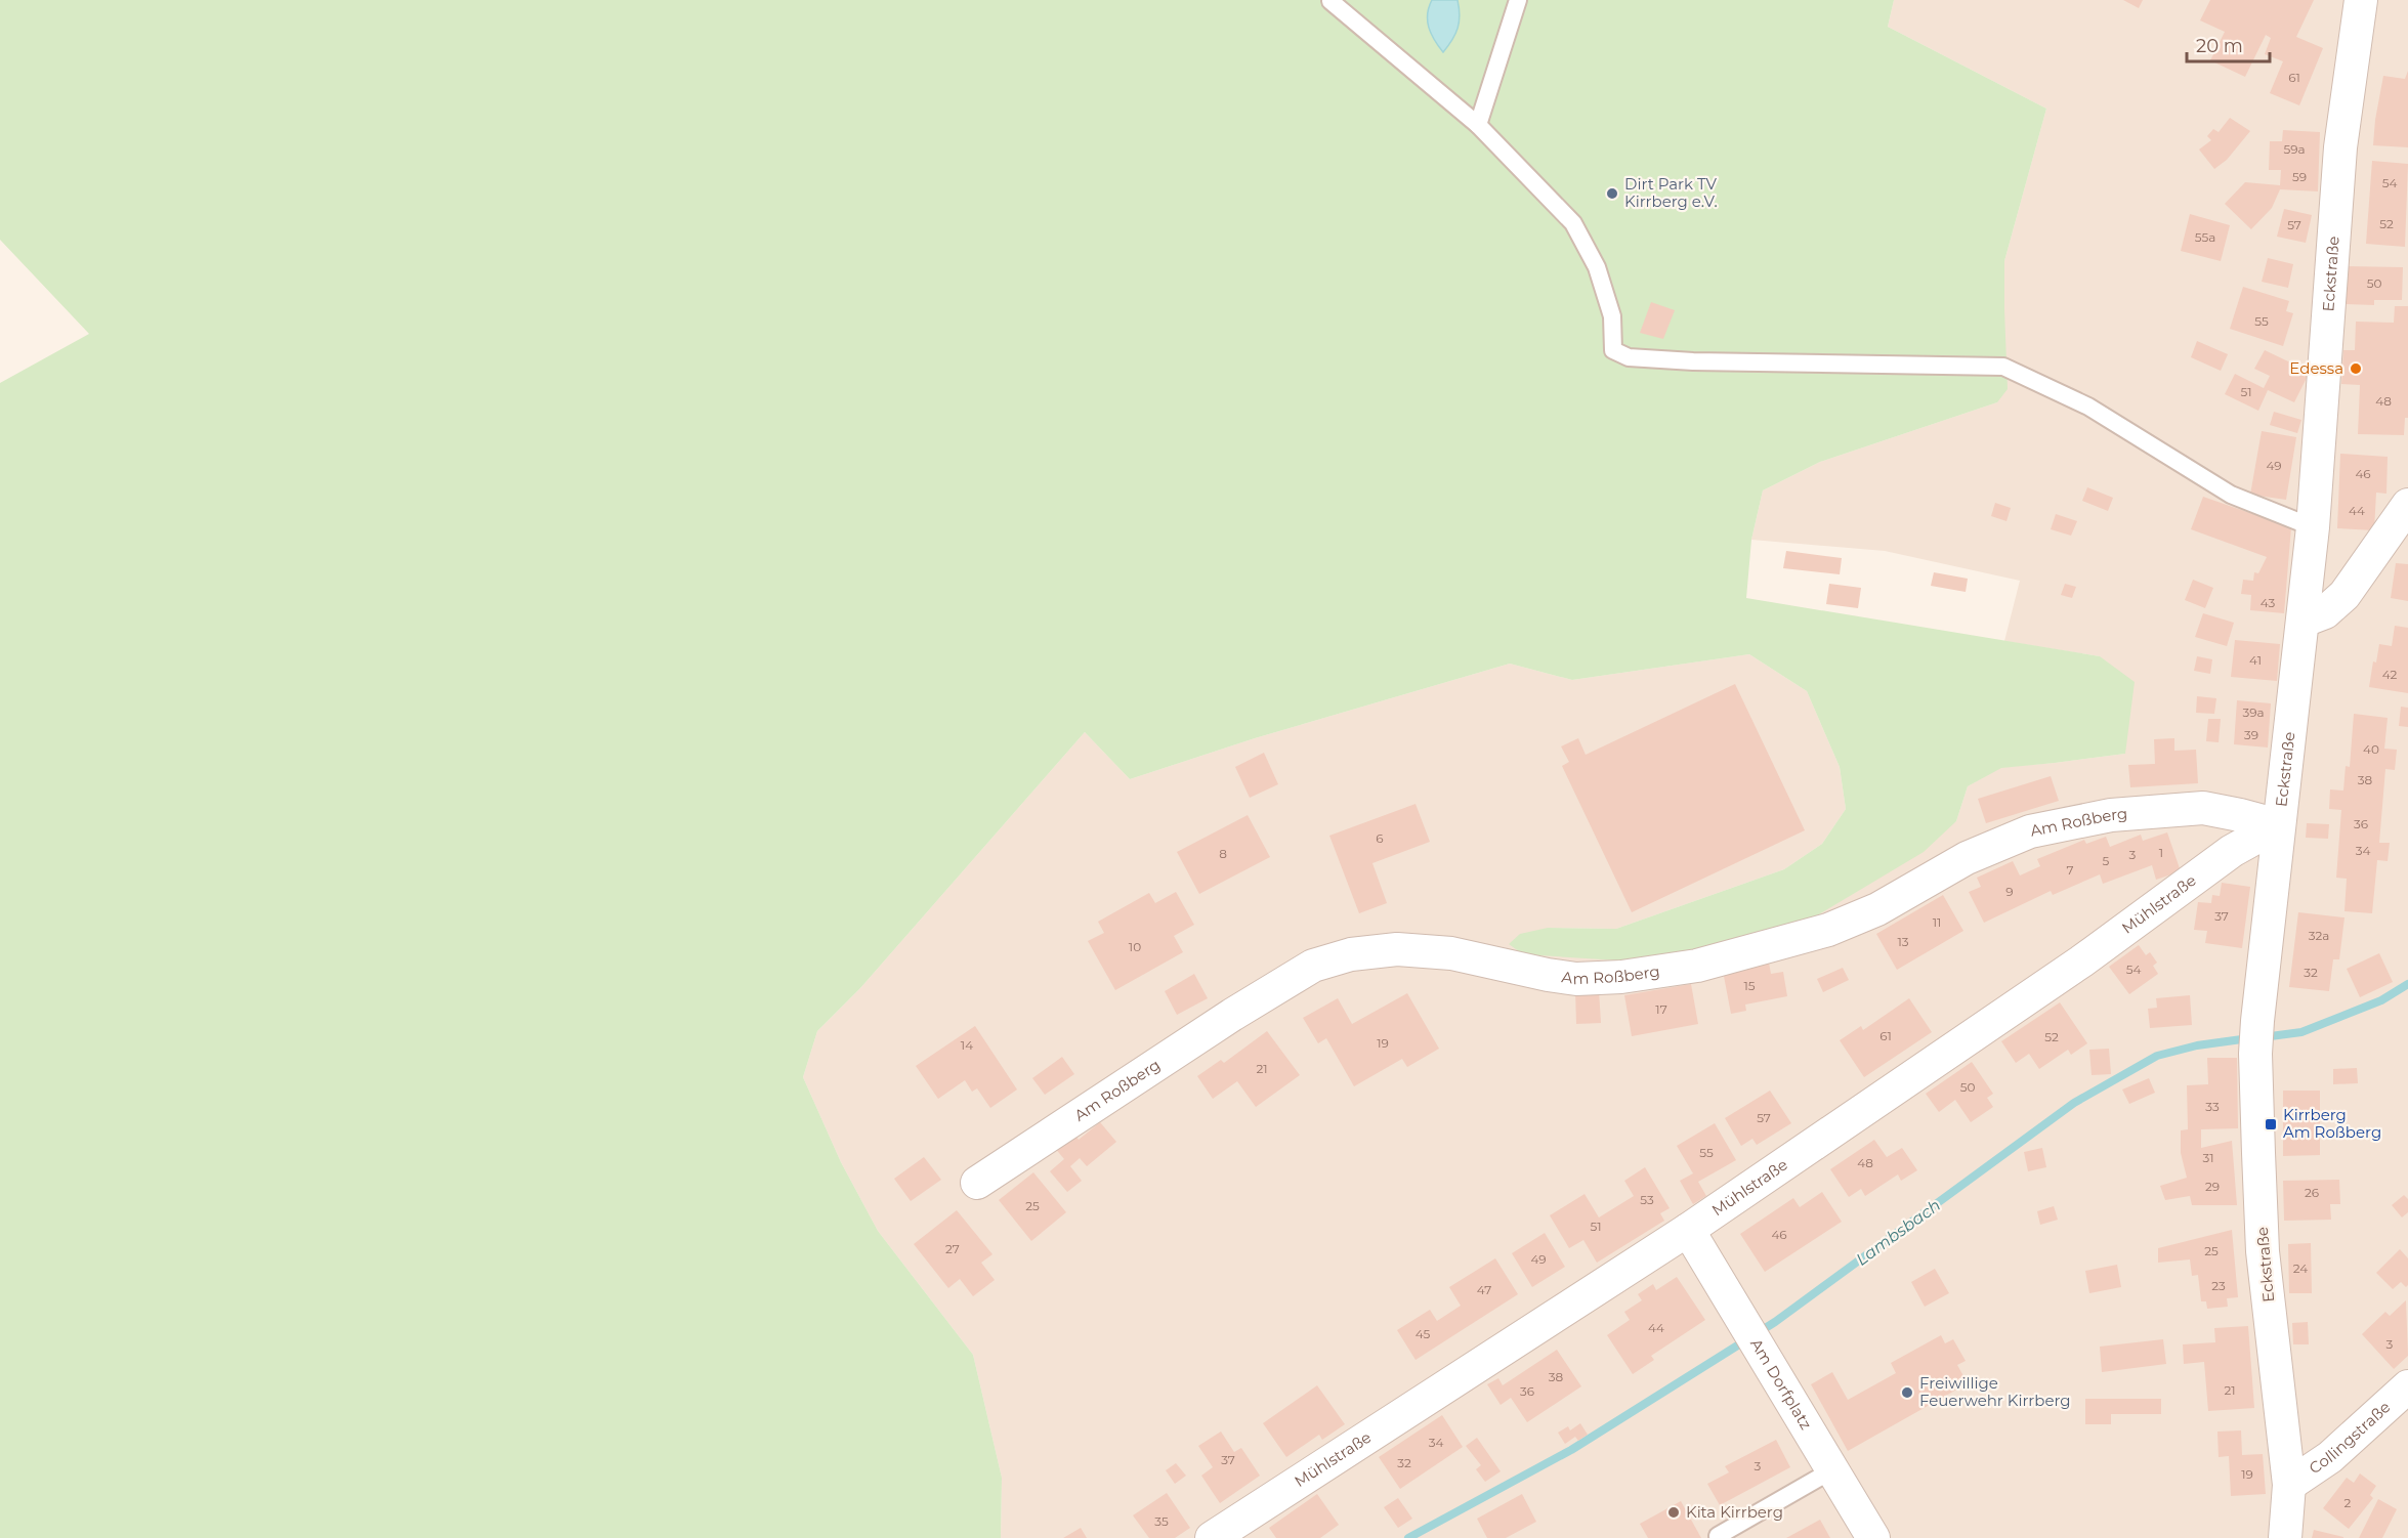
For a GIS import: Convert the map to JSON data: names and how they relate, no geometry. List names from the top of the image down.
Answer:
{
  "streets": {
    "street": [
      "Eckstraße",
      "Am Roßberg",
      "Mühlstraße",
      "Am Dorfplatz",
      "Collingstraße"
    ]
  },
  "crossings": [
    ["Eckstraße", "Am Roßberg"],
    ["Eckstraße", "Mühlstraße"],
    ["Eckstraße", "Collingstraße"],
    ["Am Roßberg", "Mühlstraße"],
    ["Mühlstraße", "Am Dorfplatz"]
  ],
  "water": ["Lambsbach"],
  "places": {
    "other": [
      "Dirt Park TV Kirrberg e.V.",
      "Edessa",
      "Freiwillige Feuerwehr Kirrberg",
      "Kita Kirrberg"
    ],
    "transit": ["Kirrberg Am Roßberg"]
  },
  "house_numbers": [
    "61",
    "59a",
    "59",
    "54",
    "52",
    "57",
    "55a",
    "50",
    "55",
    "51",
    "48",
    "49",
    "46",
    "44",
    "43",
    "41",
    "42",
    "39a",
    "39",
    "40",
    "38",
    "36",
    "6",
    "34",
    "1",
    "8",
    "3",
    "5",
    "7",
    "9",
    "37",
    "11",
    "32a",
    "13",
    "10",
    "54",
    "32",
    "15",
    "17",
    "61",
    "52",
    "19",
    "14",
    "21",
    "50",
    "33",
    "57",
    "55",
    "31",
    "48",
    "29",
    "26",
    "53",
    "25",
    "51",
    "46",
    "27",
    "25",
    "49",
    "24",
    "23",
    "47",
    "44",
    "45",
    "3",
    "38",
    "21",
    "36",
    "34",
    "37",
    "32",
    "3",
    "19",
    "2",
    "35"
  ],
  "scale_bar": "20 m"
}
